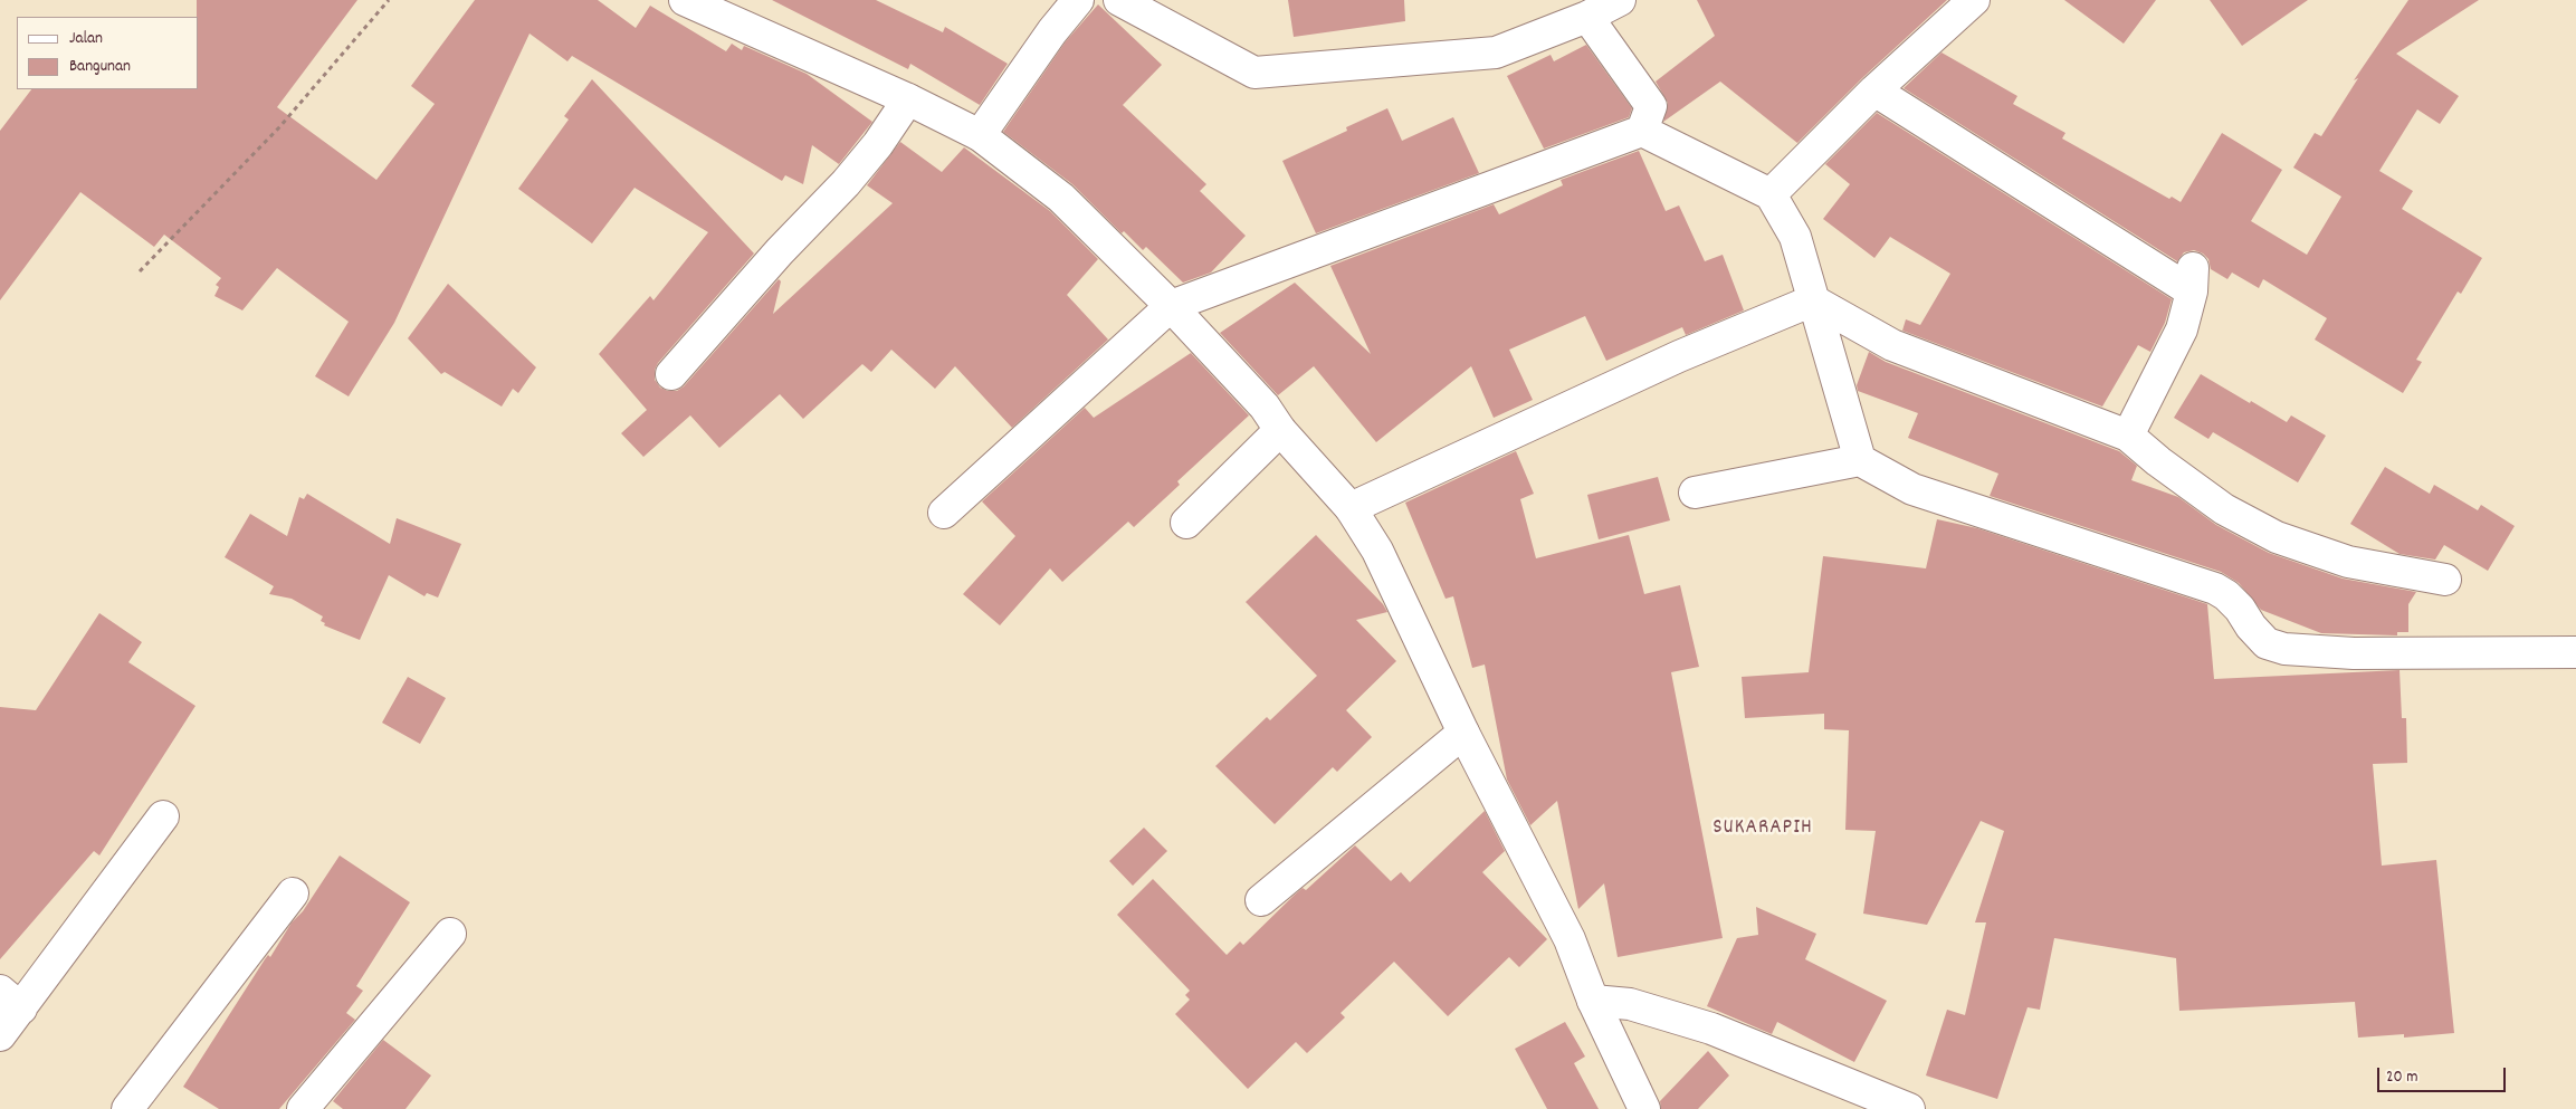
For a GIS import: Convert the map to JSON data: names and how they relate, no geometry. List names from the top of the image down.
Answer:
{
  "districts": ["SUKARAPIH"],
  "legend": ["Jalan", "Bangunan"],
  "scale_bar": "20 m"
}
